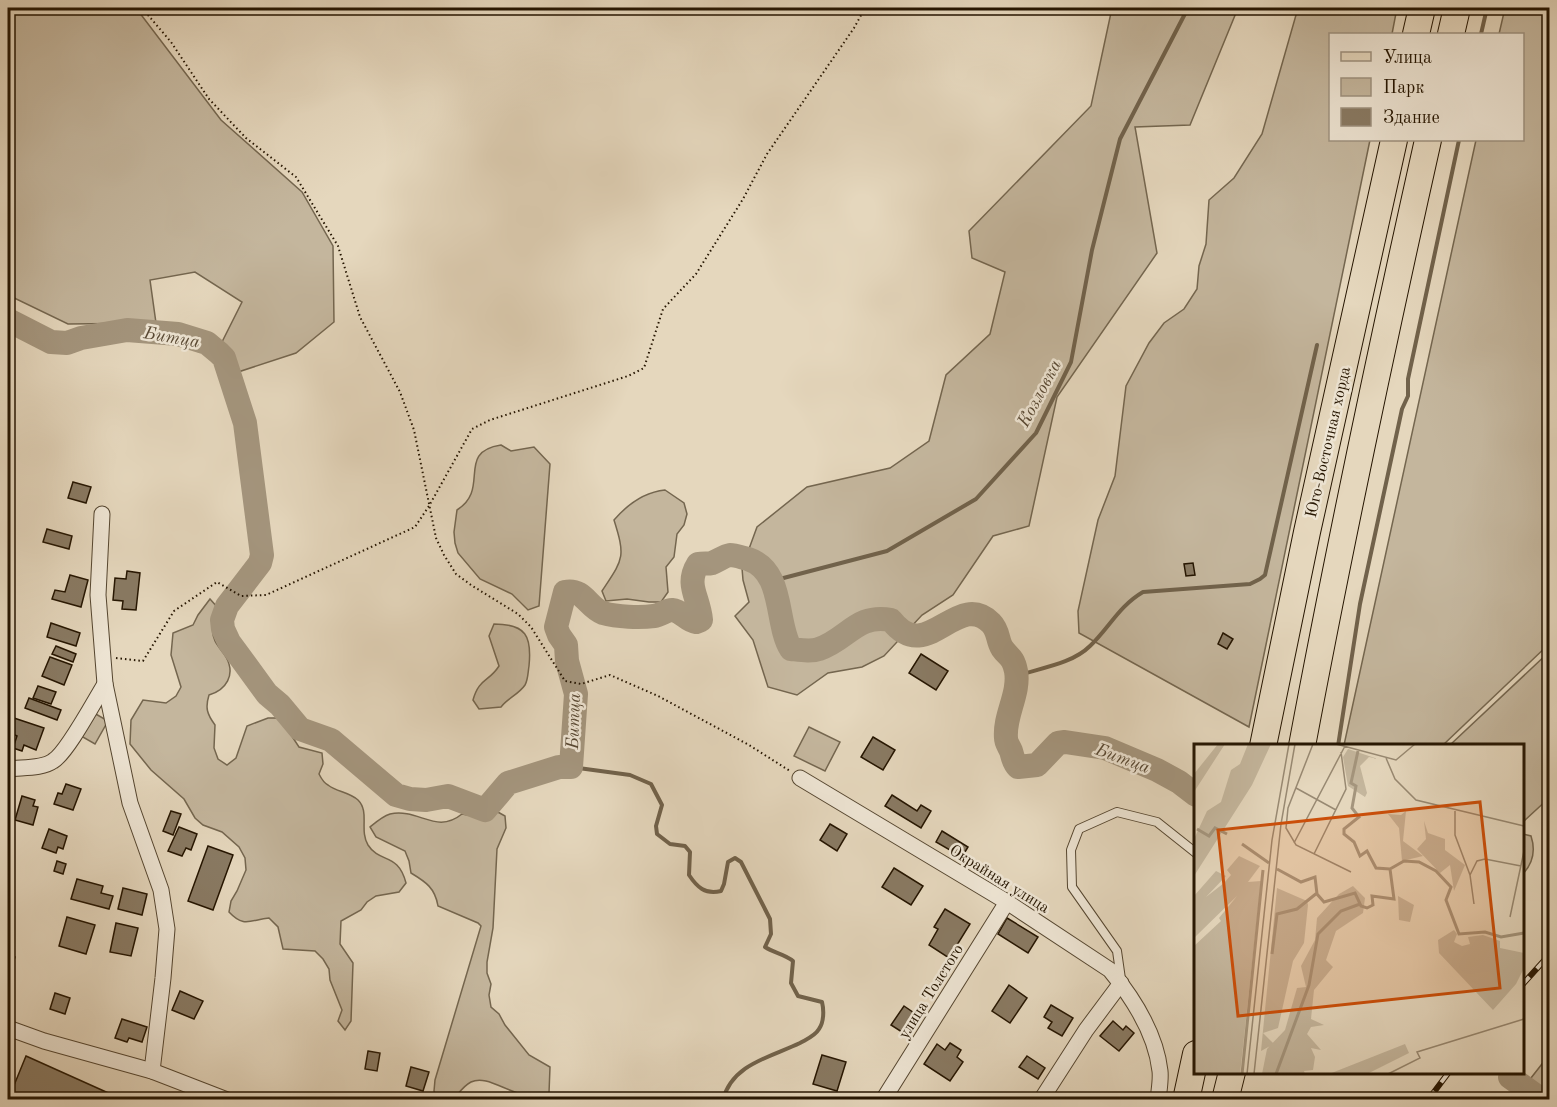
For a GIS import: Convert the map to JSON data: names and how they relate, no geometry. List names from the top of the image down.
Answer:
{
  "streets": {
    "main road": ["Юго-Восточная хорда"],
    "street": ["Окрайная улица", "улица Толстого"]
  },
  "crossings": [
    ["Окрайная улица", "улица Толстого"]
  ],
  "water": ["Битца", "Козловка"],
  "legend": ["Улица", "Парк", "Здание"]
}
